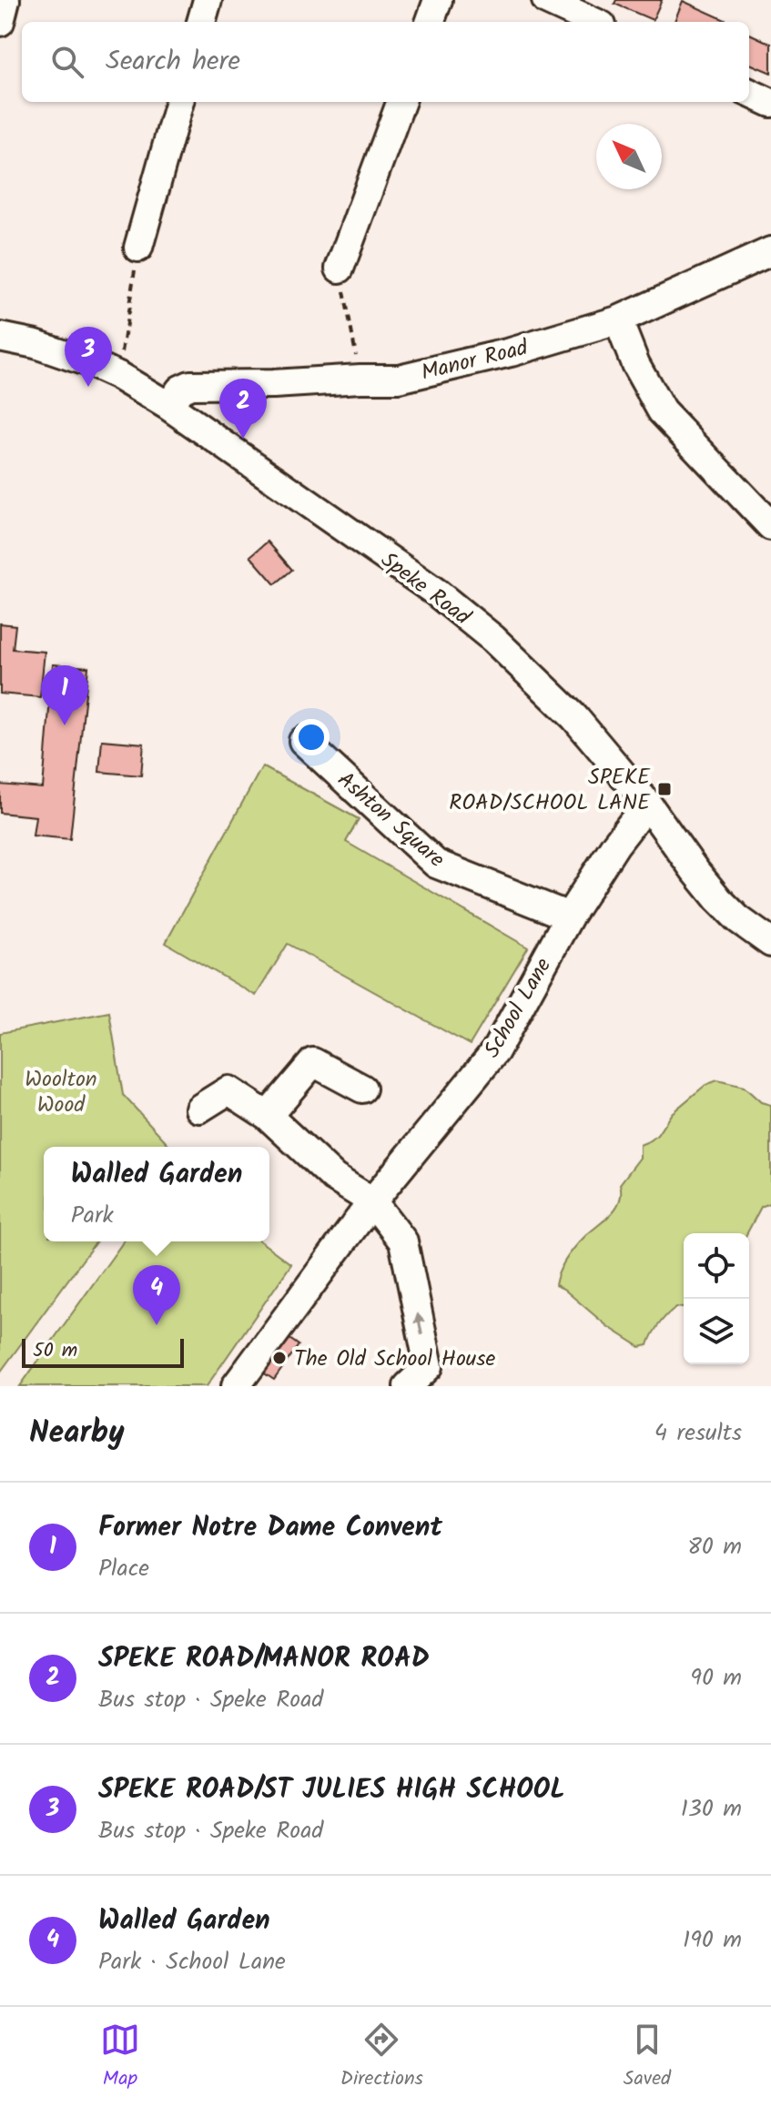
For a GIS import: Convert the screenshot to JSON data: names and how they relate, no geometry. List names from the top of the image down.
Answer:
{
  "streets": {
    "street": [
      "Manor Road",
      "Speke Road",
      "Ashton Square",
      "School Lane"
    ]
  },
  "crossings": [
    ["Manor Road", "Speke Road"],
    ["Speke Road", "School Lane"],
    ["Ashton Square", "School Lane"]
  ],
  "parks": ["Woolton Wood"],
  "places": {
    "transit": ["SPEKE ROAD/SCHOOL LANE"],
    "other": ["The Old School House"]
  },
  "scale_bar": "50 m",
  "north": "top left",
  "page": {
    "search": "Search here",
    "pins": [
      "3",
      "2",
      "1",
      "4"
    ],
    "popup": ["Walled Garden", "Park"],
    "scale": "50 m",
    "heading": ["Nearby", "4 results"],
    "list": [
      {
        "mark": "1",
        "name": "Former Notre Dame Convent",
        "note": "Place",
        "value": "80 m"
      },
      {
        "mark": "2",
        "name": "SPEKE ROAD/MANOR ROAD",
        "note": "Bus stop · Speke Road",
        "value": "90 m"
      },
      {
        "mark": "3",
        "name": "SPEKE ROAD/ST JULIES HIGH SCHOOL",
        "note": "Bus stop · Speke Road",
        "value": "130 m"
      },
      {
        "mark": "4",
        "name": "Walled Garden",
        "note": "Park · School Lane",
        "value": "190 m"
      }
    ],
    "nav": ["Map", "Directions", "Saved"]
  }
}
